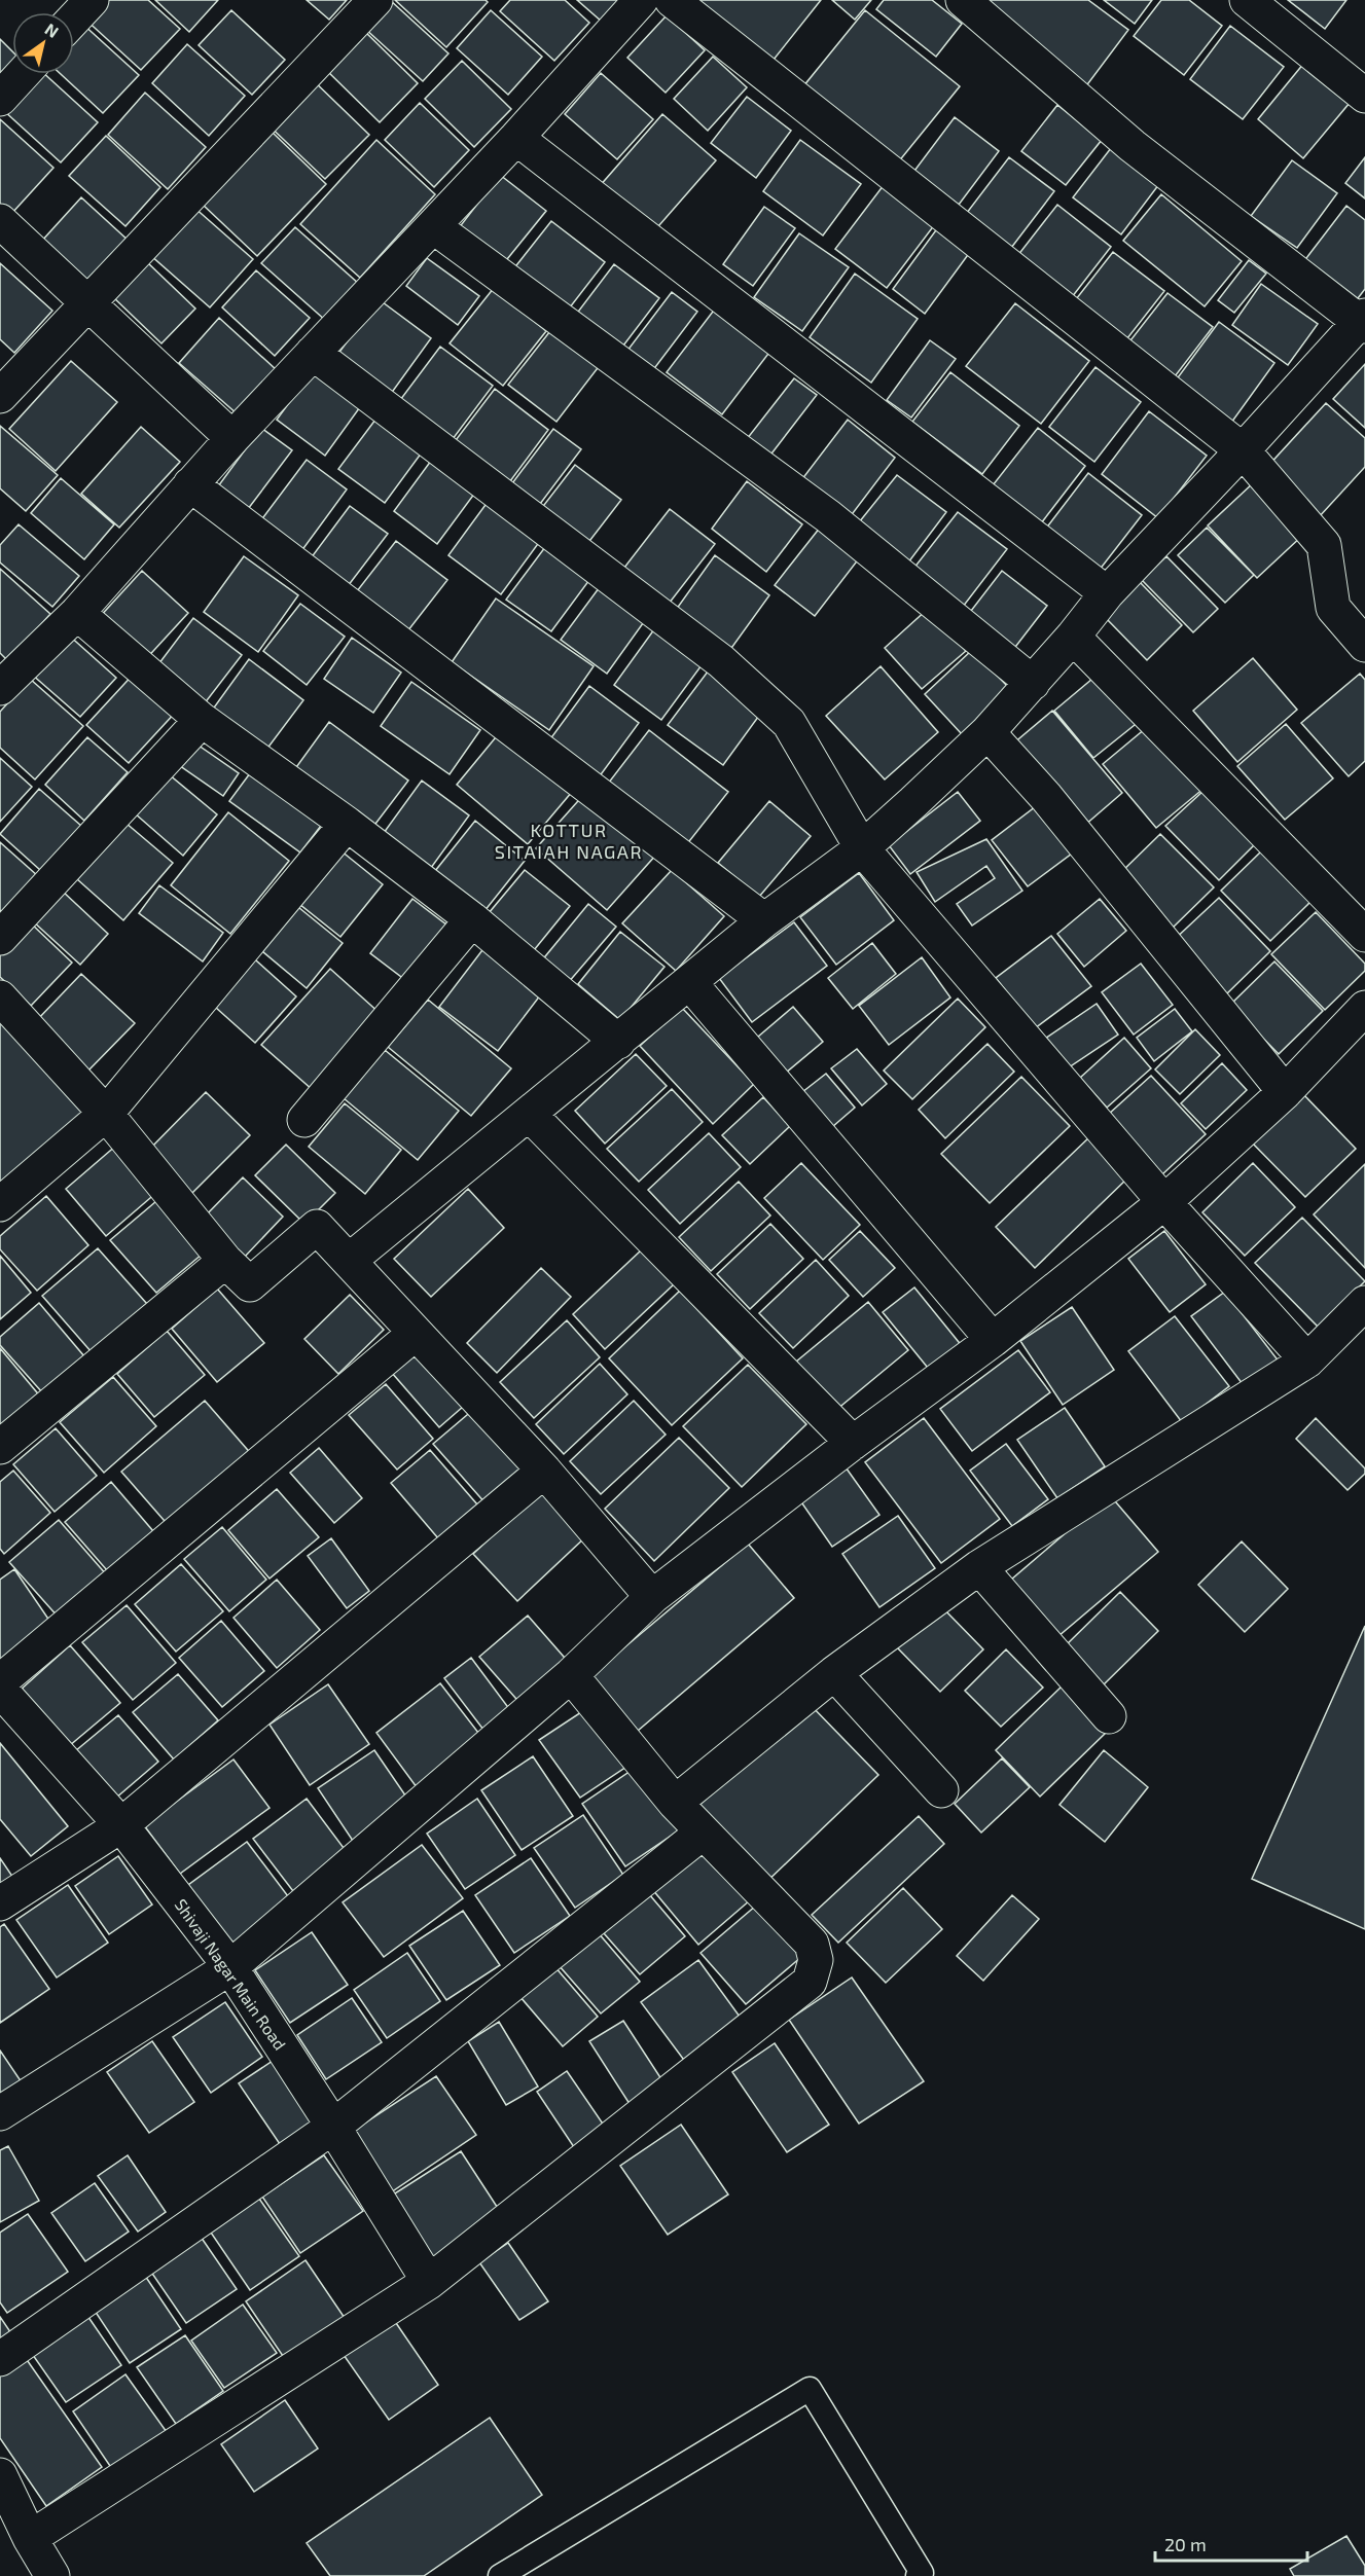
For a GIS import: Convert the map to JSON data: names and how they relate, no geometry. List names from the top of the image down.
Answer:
{
  "streets": {
    "street": ["Shivaji Nagar Main Road"]
  },
  "districts": ["KOTTUR SITAIAH NAGAR"],
  "scale_bar": "20 m",
  "north": "top right"
}
